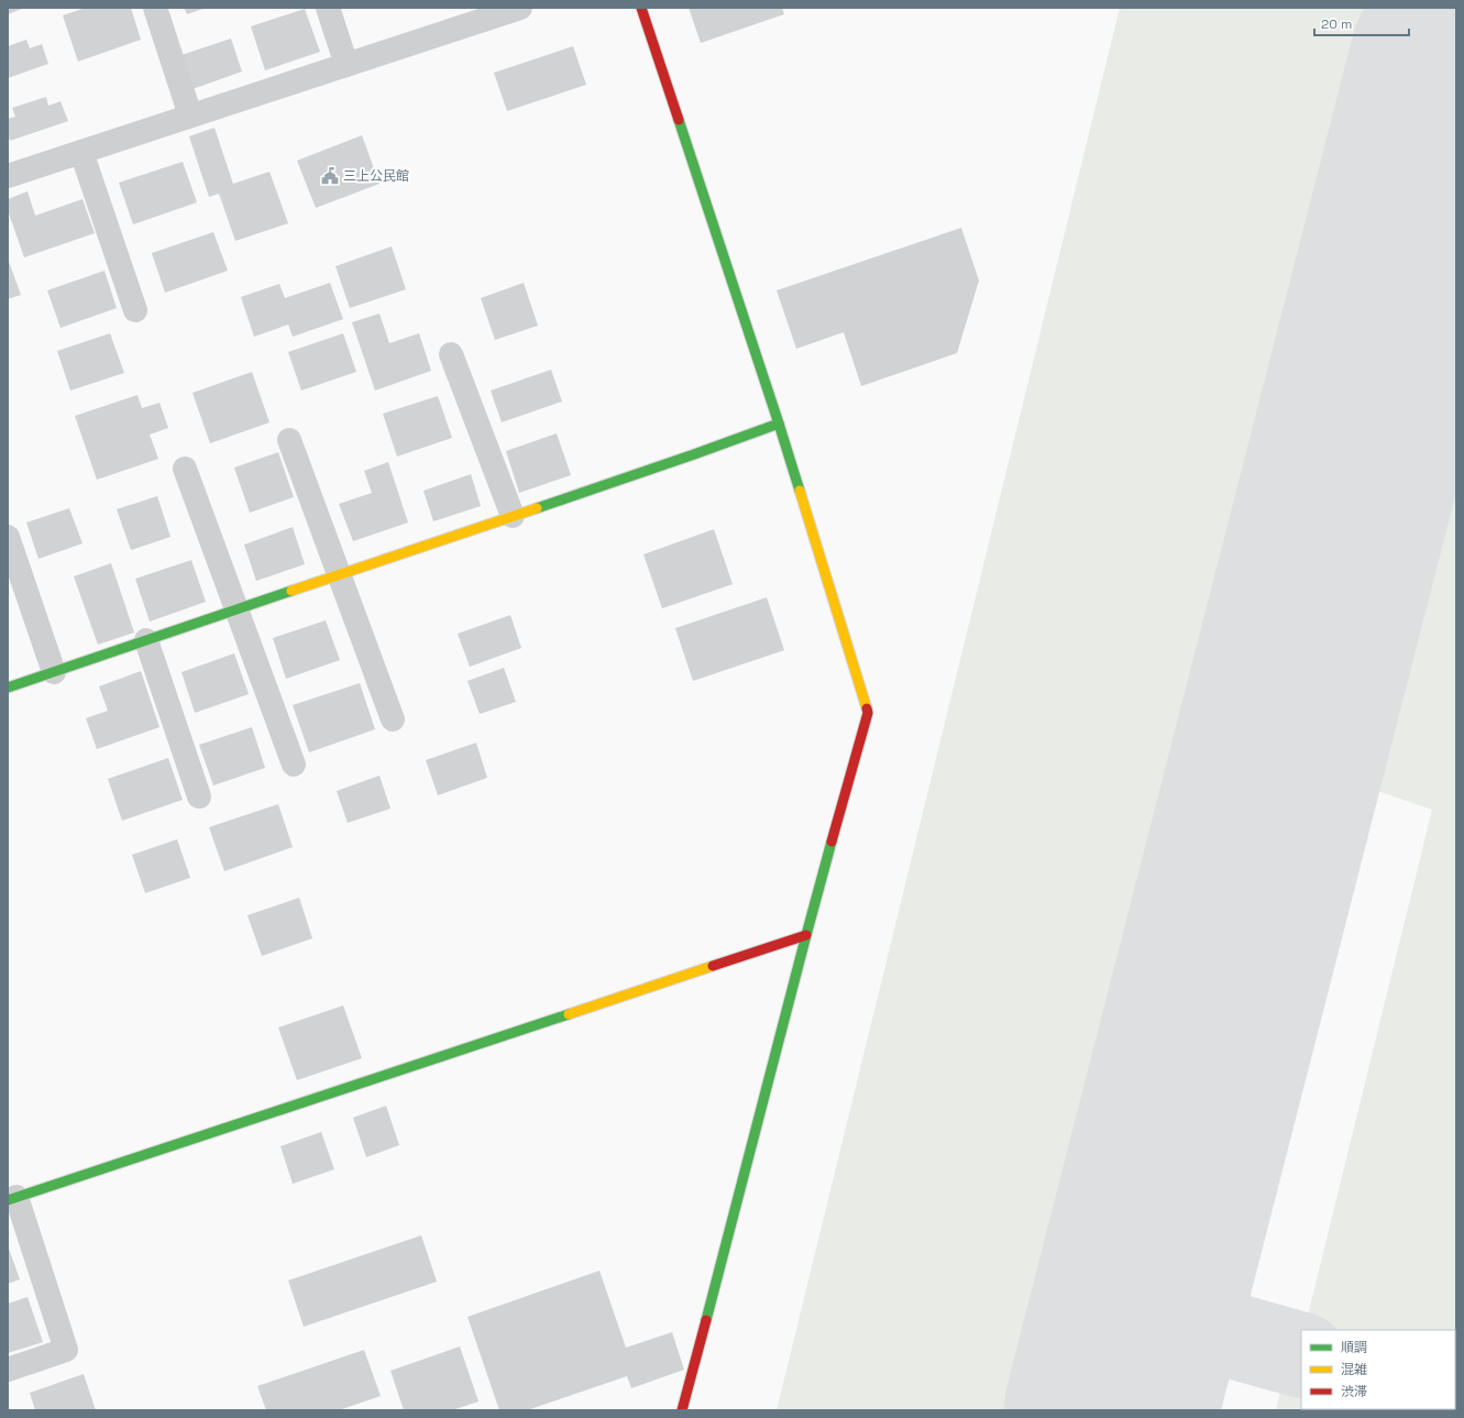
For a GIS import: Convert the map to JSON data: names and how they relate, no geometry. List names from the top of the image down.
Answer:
{
  "places": {
    "public building": ["三上公民館"]
  },
  "legend": ["順調", "混雑", "渋滞"],
  "scale_bar": "20 m"
}
